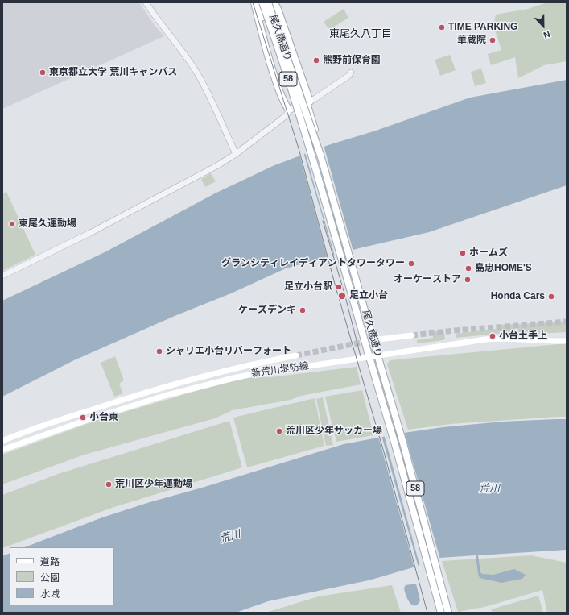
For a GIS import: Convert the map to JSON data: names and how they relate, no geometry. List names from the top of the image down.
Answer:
{
  "streets": {
    "main road": ["尾久橋通り", "58", "新荒川堤防線"]
  },
  "crossings": [
    ["尾久橋通り", "新荒川堤防線"]
  ],
  "districts": ["東尾久八丁目"],
  "water": ["荒川"],
  "places": [
    "TIME PARKING",
    "華蔵院",
    "熊野前保育園",
    "東京都立大学 荒川キャンパス",
    "東尾久運動場",
    "ホームズ",
    "グランシティレイディアントタワータワー",
    "島忠HOME'S",
    "オーケーストア",
    "足立小台駅",
    "足立小台",
    "Honda Cars",
    "ケーズデンキ",
    "小台土手上",
    "シャリエ小台リバーフォート",
    "小台東",
    "荒川区少年サッカー場",
    "荒川区少年運動場"
  ],
  "legend": ["道路", "公園", "水域"],
  "north": "bottom"
}
